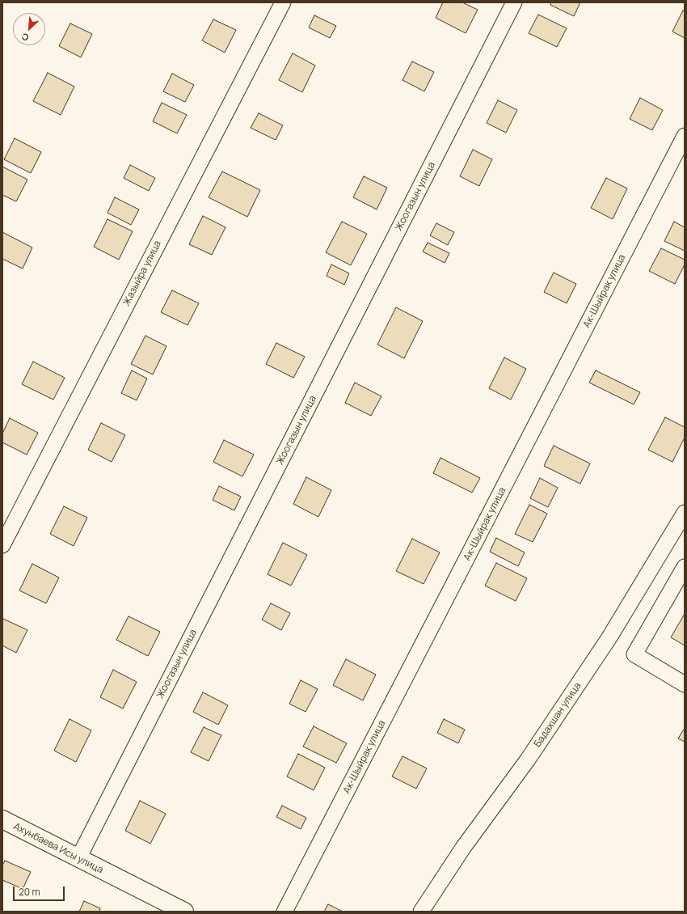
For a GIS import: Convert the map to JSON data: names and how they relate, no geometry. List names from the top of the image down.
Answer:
{
  "streets": {
    "main road": ["Ахунбаева Исы улица"],
    "street": [
      "Жоогазын улица",
      "Жазыйра улица",
      "Ак-Шыйрак улица",
      "Бадахшан улица"
    ]
  },
  "crossings": [
    ["Жоогазын улица", "Ахунбаева Исы улица"]
  ],
  "scale_bar": "20 m",
  "north": "bottom left"
}
